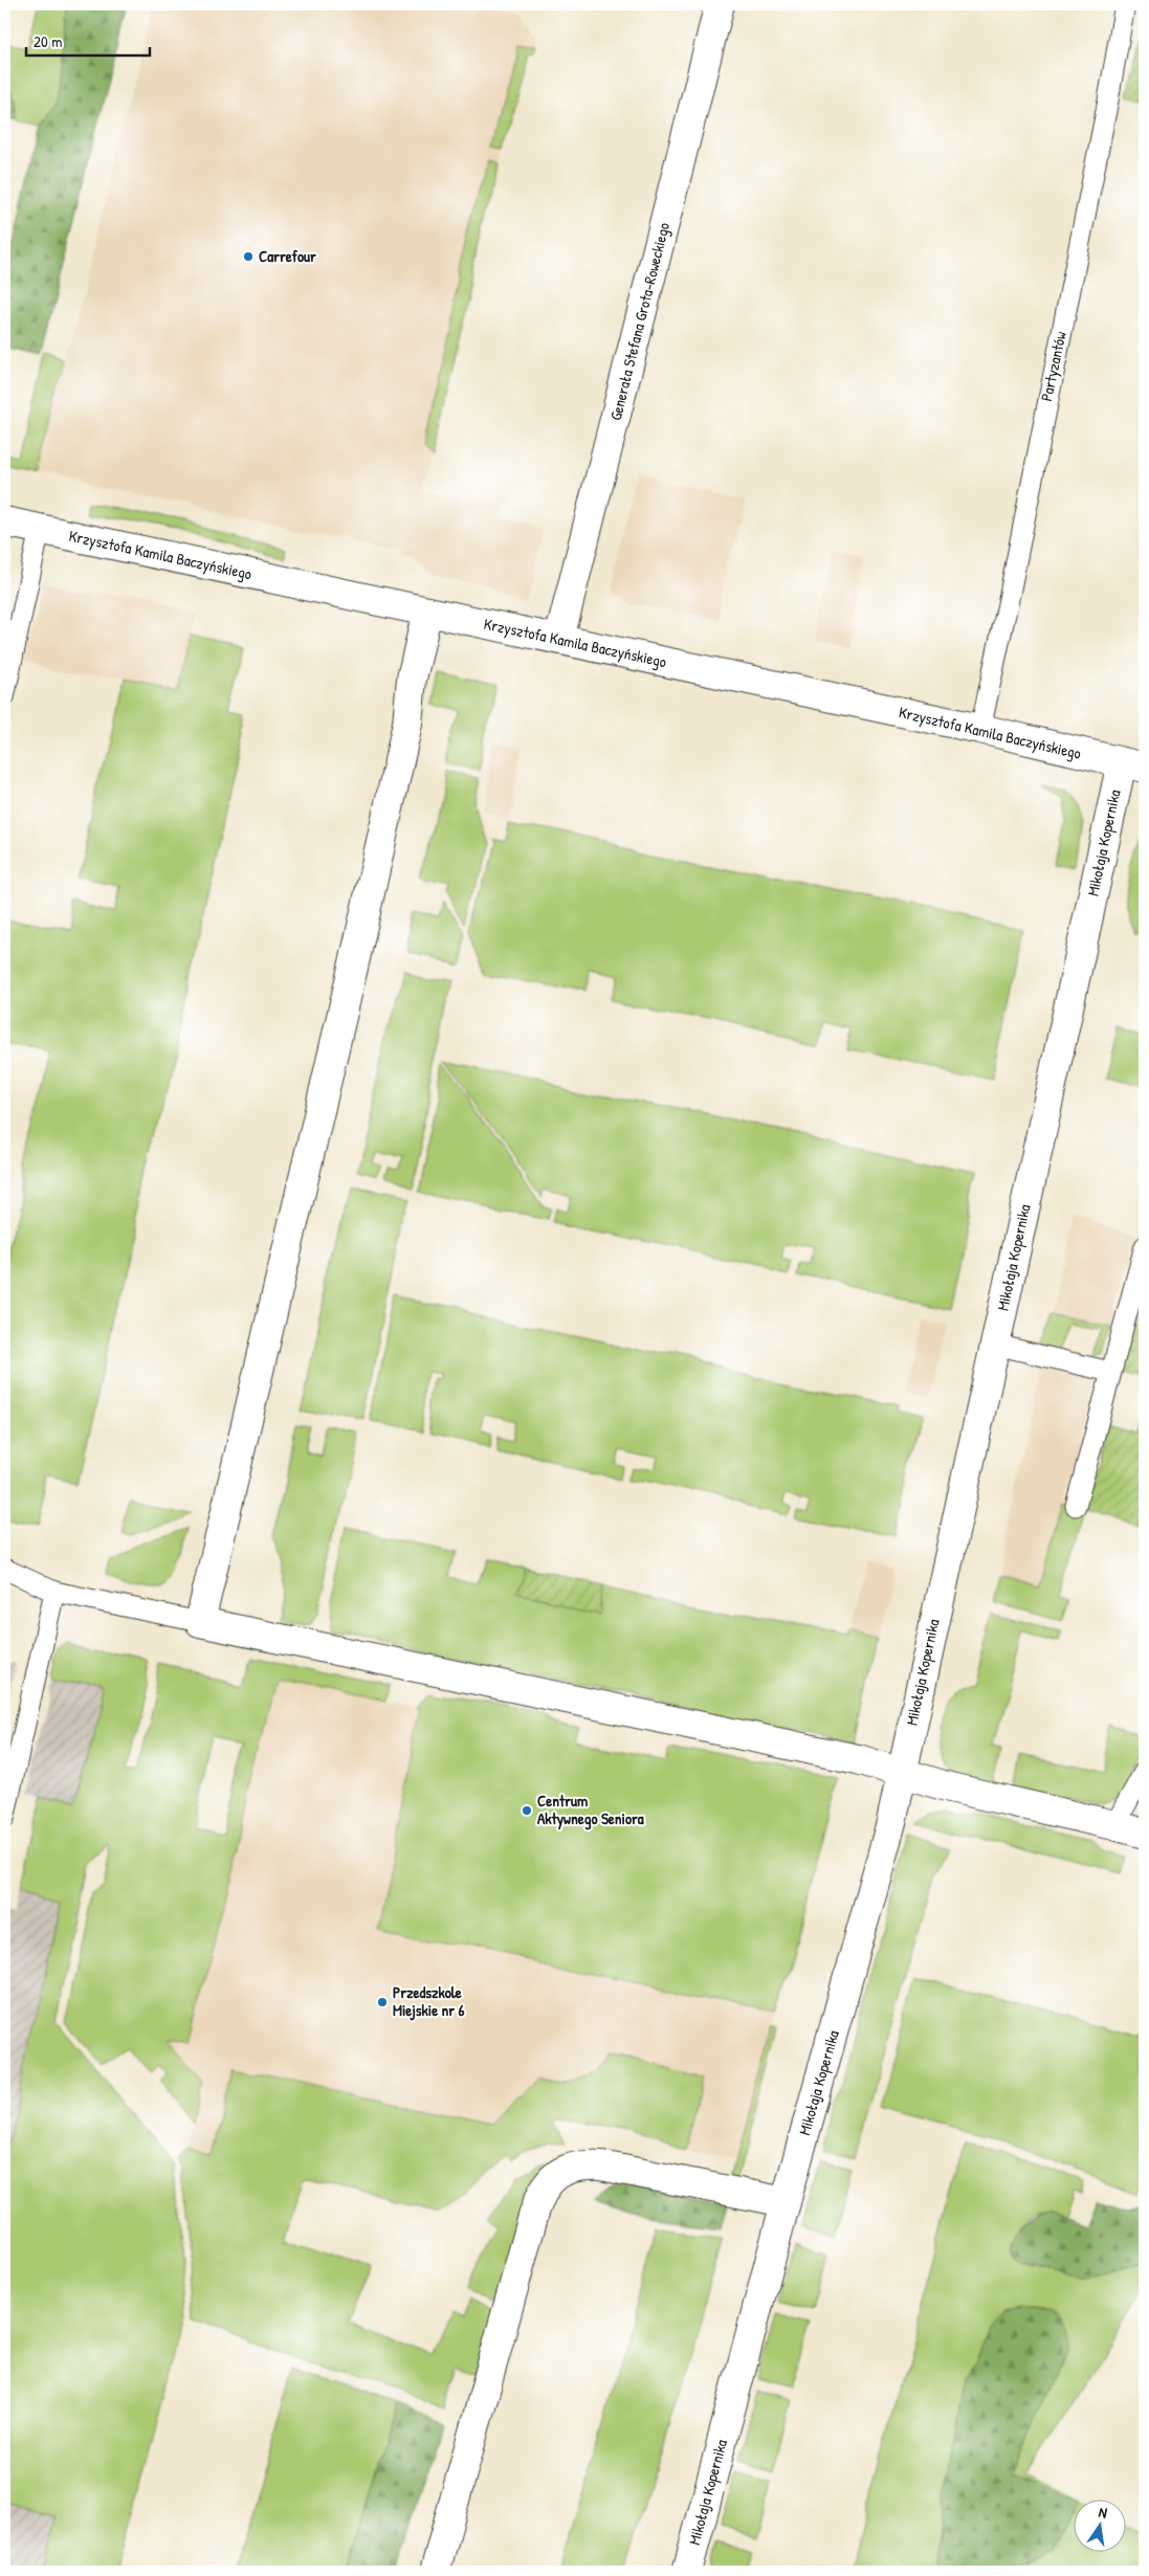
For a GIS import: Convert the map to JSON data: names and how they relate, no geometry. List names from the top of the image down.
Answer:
{
  "streets": {
    "street": ["Generała Stefana Grota-Roweckiego", "Krzysztofa Kamila Baczyńskiego", "Mikołaja Kopernika"],
    "lane": ["Partyzantów"]
  },
  "crossings": [
    ["Generała Stefana Grota-Roweckiego", "Krzysztofa Kamila Baczyńskiego"],
    ["Partyzantów", "Krzysztofa Kamila Baczyńskiego"],
    ["Krzysztofa Kamila Baczyńskiego", "Mikołaja Kopernika"]
  ],
  "places": ["Carrefour", "Centrum Aktywnego Seniora", "Przedszkole Miejskie nr 6"],
  "scale_bar": "20 m",
  "north": "top"
}
